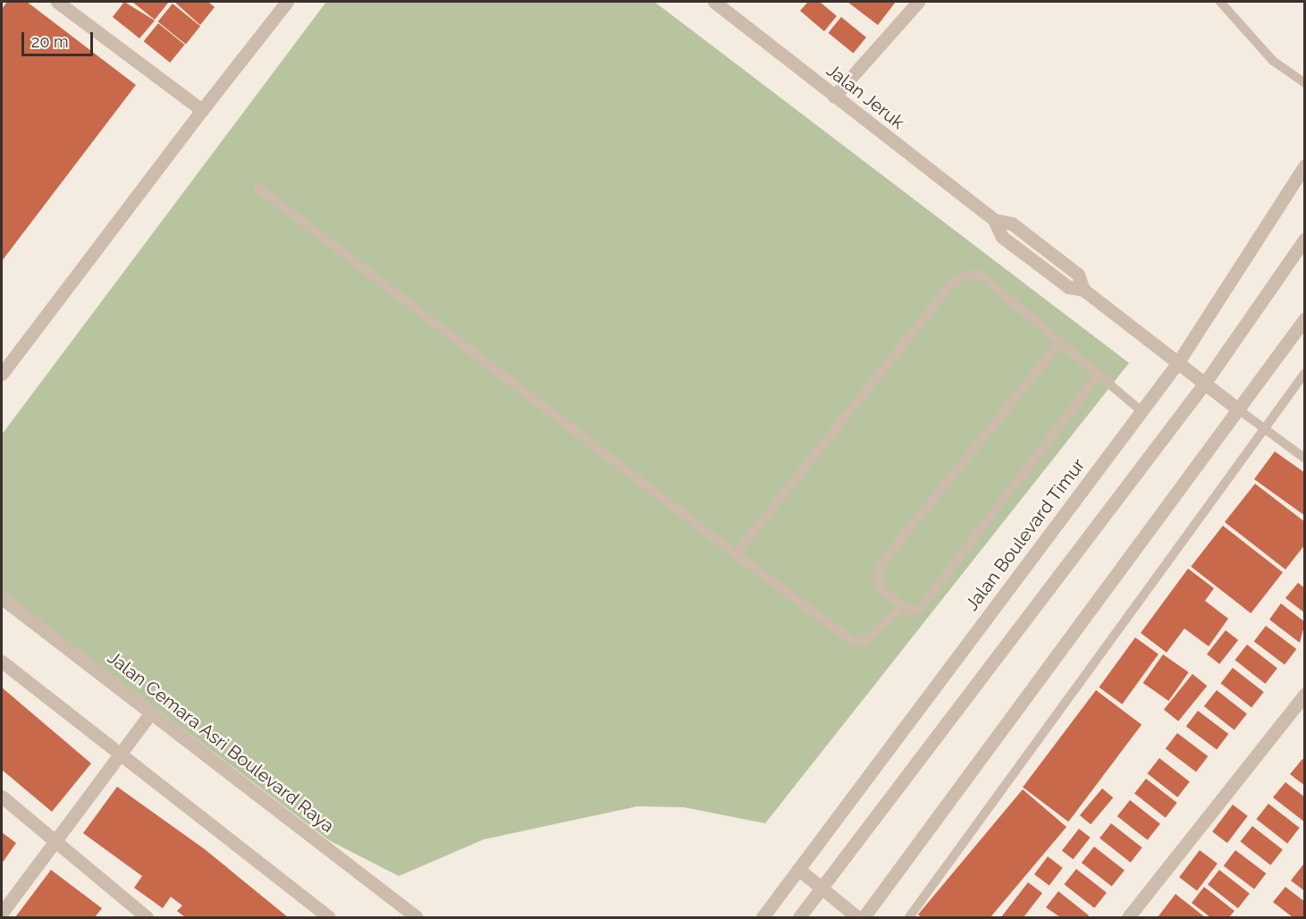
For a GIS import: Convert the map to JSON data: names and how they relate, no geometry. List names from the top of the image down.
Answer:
{
  "streets": {
    "street": ["Jalan Jeruk", "Jalan Boulevard Timur", "Jalan Cemara Asri Boulevard Raya"]
  },
  "crossings": [
    ["Jalan Jeruk", "Jalan Boulevard Timur"]
  ],
  "scale_bar": "20 m"
}
